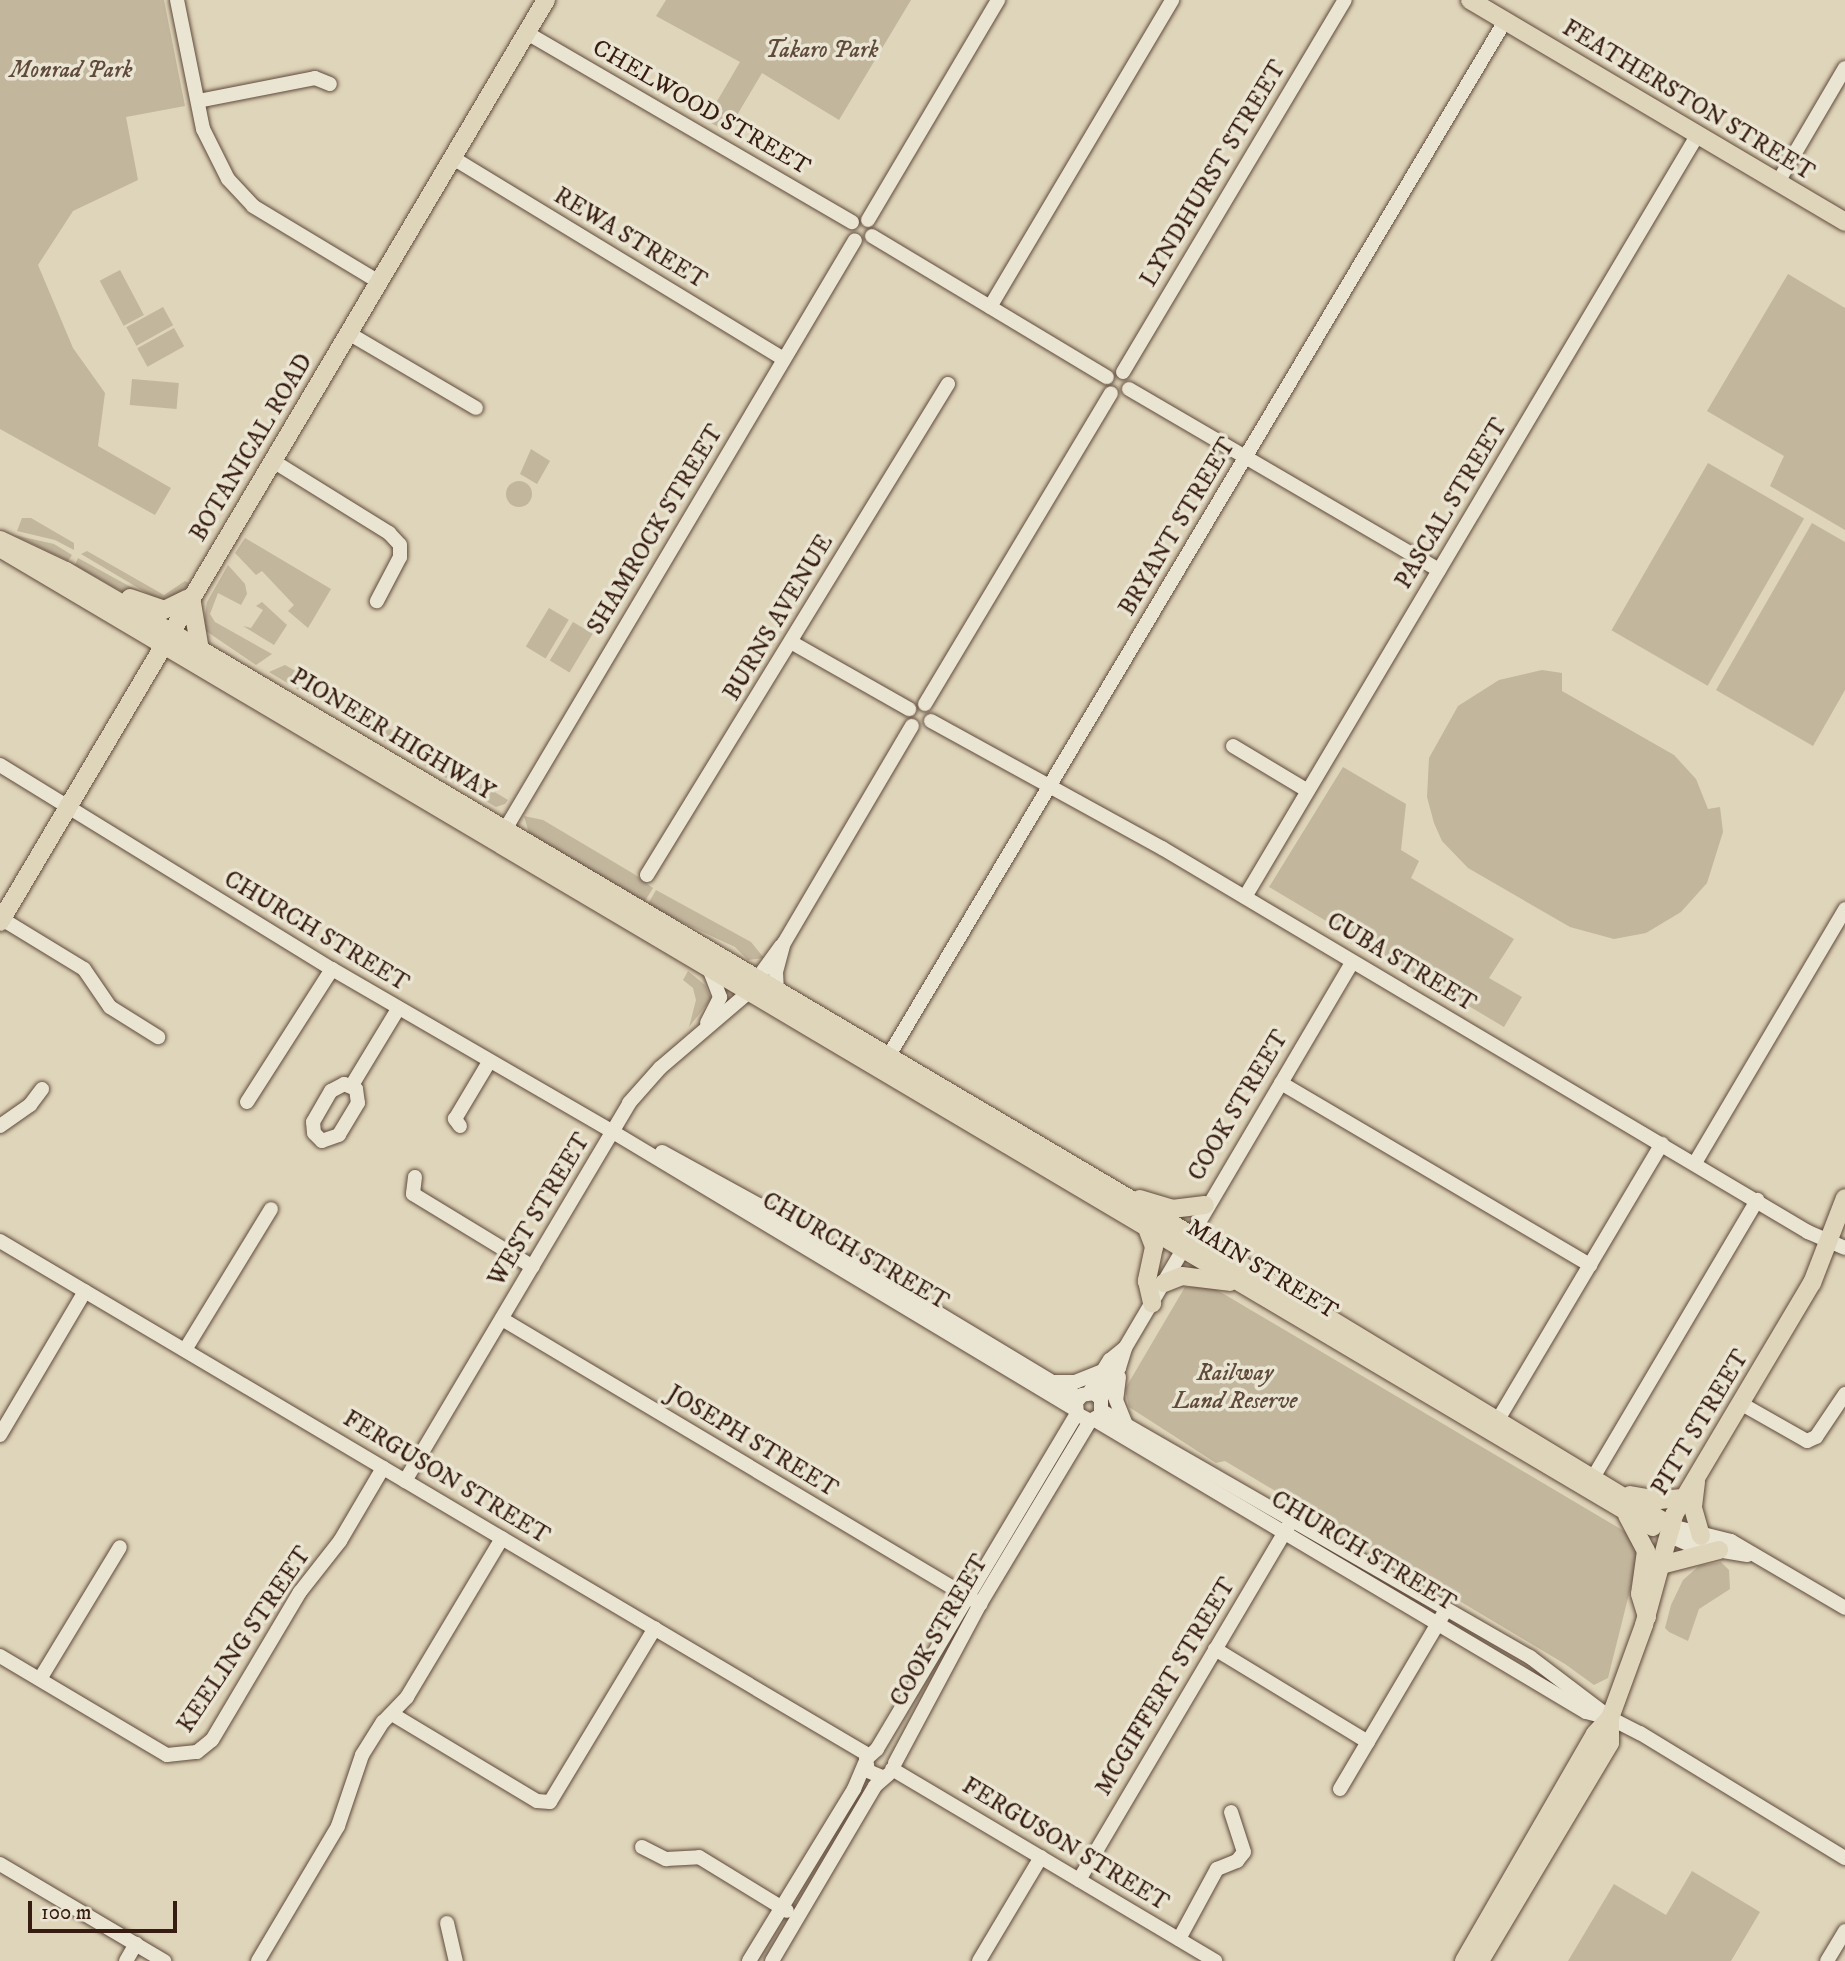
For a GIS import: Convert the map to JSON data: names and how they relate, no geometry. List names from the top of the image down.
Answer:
{
  "streets": {
    "main road": [
      "FEATHERSTON STREET",
      "BOTANICAL ROAD",
      "PIONEER HIGHWAY",
      "MAIN STREET",
      "PITT STREET"
    ],
    "street": [
      "CHELWOOD STREET",
      "LYNDHURST STREET",
      "REWA STREET",
      "PASCAL STREET",
      "BRYANT STREET",
      "SHAMROCK STREET",
      "BURNS AVENUE",
      "CHURCH STREET",
      "CUBA STREET",
      "COOK STREET",
      "WEST STREET",
      "JOSEPH STREET",
      "FERGUSON STREET",
      "KEELING STREET",
      "MCGIFFERT STREET"
    ]
  },
  "crossings": [
    ["FEATHERSTON STREET", "PASCAL STREET"],
    ["FEATHERSTON STREET", "BRYANT STREET"],
    ["CHELWOOD STREET", "BOTANICAL ROAD"],
    ["CHELWOOD STREET", "SHAMROCK STREET"],
    ["REWA STREET", "BOTANICAL ROAD"],
    ["REWA STREET", "SHAMROCK STREET"],
    ["BOTANICAL ROAD", "PIONEER HIGHWAY"],
    ["BOTANICAL ROAD", "CHURCH STREET"],
    ["PASCAL STREET", "CUBA STREET"],
    ["BRYANT STREET", "CUBA STREET"],
    ["BRYANT STREET", "MAIN STREET"],
    ["SHAMROCK STREET", "PIONEER HIGHWAY"],
    ["PIONEER HIGHWAY", "WEST STREET"],
    ["PIONEER HIGHWAY", "MAIN STREET"],
    ["CHURCH STREET", "COOK STREET"],
    ["CHURCH STREET", "WEST STREET"],
    ["CHURCH STREET", "PITT STREET"],
    ["CHURCH STREET", "MCGIFFERT STREET"],
    ["CUBA STREET", "COOK STREET"],
    ["CUBA STREET", "PITT STREET"],
    ["COOK STREET", "MAIN STREET"],
    ["COOK STREET", "JOSEPH STREET"],
    ["COOK STREET", "FERGUSON STREET"],
    ["WEST STREET", "MAIN STREET"],
    ["WEST STREET", "JOSEPH STREET"],
    ["WEST STREET", "FERGUSON STREET"],
    ["MAIN STREET", "PITT STREET"],
    ["FERGUSON STREET", "KEELING STREET"],
    ["FERGUSON STREET", "MCGIFFERT STREET"]
  ],
  "parks": ["Takaro Park", "Monrad Park", "Railway Land Reserve"],
  "scale_bar": "100 m"
}
